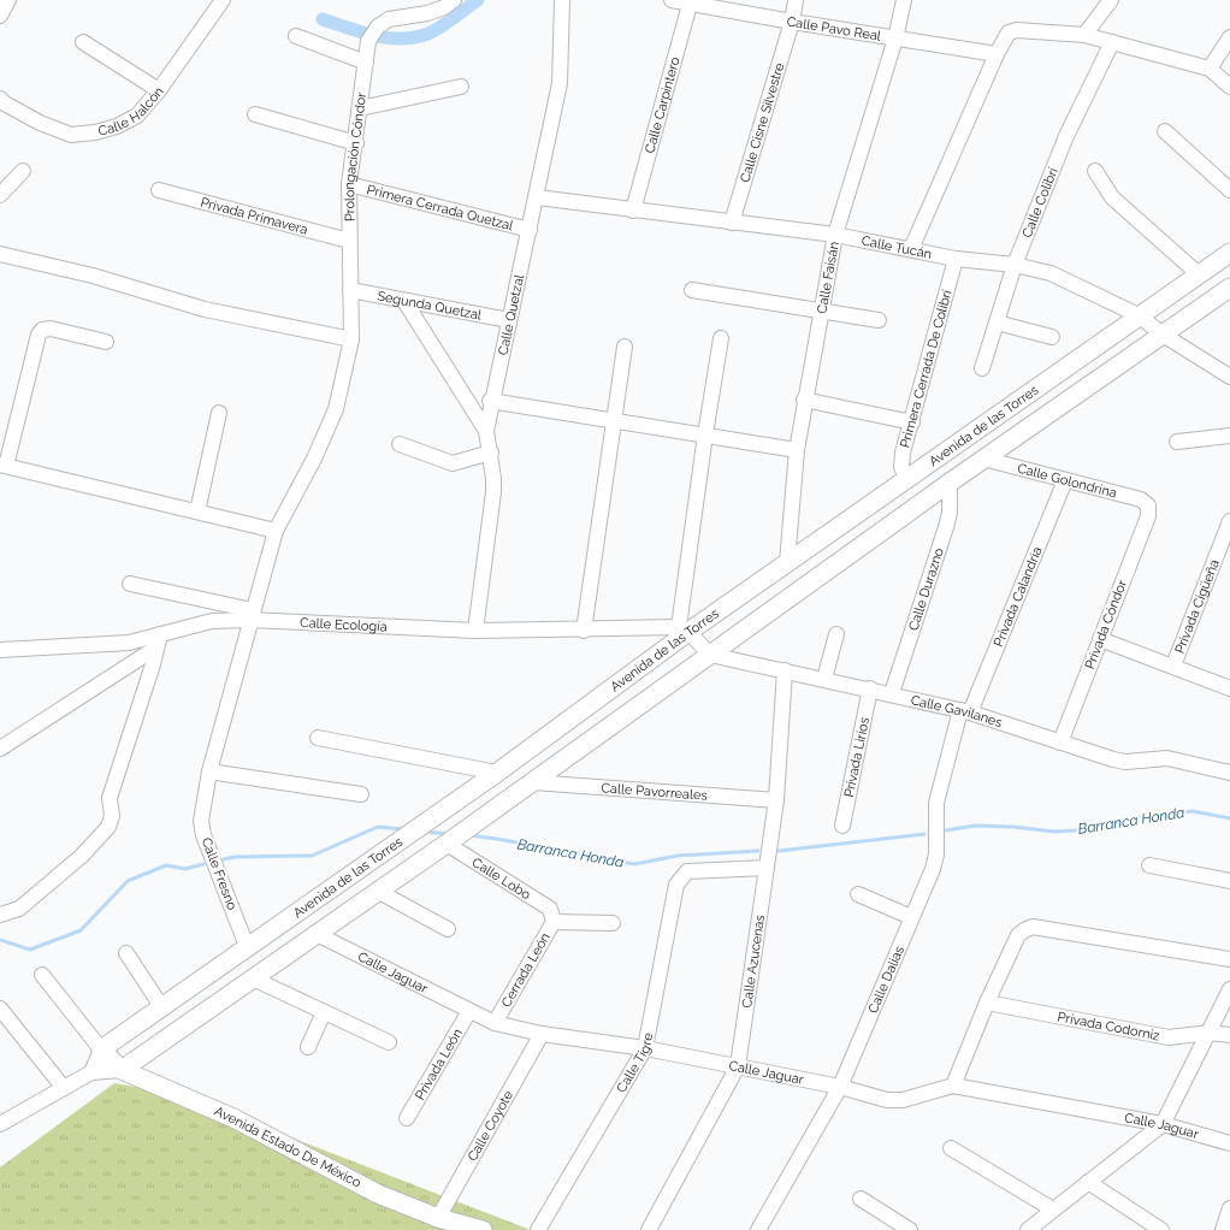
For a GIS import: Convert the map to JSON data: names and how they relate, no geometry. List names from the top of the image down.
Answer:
{
  "streets": {
    "main road": ["Avenida de las Torres", "Avenida Estado De México"],
    "street": [
      "Calle Pavo Real",
      "Calle Carpintero",
      "Calle Halcón",
      "Calle Cisne Silvestre",
      "Prolongación Cóndor",
      "Calle Colibrí",
      "Primera Cerrada Quetzal",
      "Privada Primavera",
      "Calle Tucán",
      "Calle Faisán",
      "Segunda Quetzal",
      "Calle Quetzal",
      "Primera Cerrada De Colibrí",
      "Calle Golondrina",
      "Calle Durazno",
      "Privada Calandria",
      "Privada Cigüeña",
      "Calle Ecología",
      "Privada Cóndor",
      "Calle Gavilanes",
      "Privada Lirios",
      "Calle Pavorreales",
      "Calle Fresno",
      "Calle Lobo",
      "Calle Azucenas",
      "Cerrada León",
      "Calle Jaguar",
      "Calle Dalias",
      "Privada Codorniz",
      "Calle Tigre",
      "Privada León",
      "Calle Coyote"
    ]
  },
  "crossings": [
    ["Calle Pavo Real", "Calle Carpintero"],
    ["Calle Pavo Real", "Calle Cisne Silvestre"],
    ["Calle Pavo Real", "Calle Faisán"],
    ["Calle Carpintero", "Calle Tucán"],
    ["Calle Cisne Silvestre", "Calle Tucán"],
    ["Prolongación Cóndor", "Primera Cerrada Quetzal"],
    ["Prolongación Cóndor", "Privada Primavera"],
    ["Prolongación Cóndor", "Segunda Quetzal"],
    ["Prolongación Cóndor", "Calle Fresno"],
    ["Calle Colibrí", "Calle Tucán"],
    ["Primera Cerrada Quetzal", "Calle Quetzal"],
    ["Calle Tucán", "Calle Faisán"],
    ["Calle Tucán", "Calle Quetzal"],
    ["Calle Tucán", "Primera Cerrada De Colibrí"],
    ["Calle Tucán", "Avenida de las Torres"],
    ["Calle Faisán", "Avenida de las Torres"],
    ["Segunda Quetzal", "Calle Quetzal"],
    ["Calle Quetzal", "Calle Ecología"],
    ["Primera Cerrada De Colibrí", "Avenida de las Torres"],
    ["Avenida de las Torres", "Calle Ecología"],
    ["Avenida de las Torres", "Calle Fresno"],
    ["Avenida de las Torres", "Avenida Estado De México"],
    ["Calle Golondrina", "Privada Calandria"],
    ["Calle Golondrina", "Privada Cóndor"],
    ["Calle Durazno", "Calle Gavilanes"],
    ["Privada Calandria", "Calle Gavilanes"],
    ["Privada Calandria", "Calle Dalias"],
    ["Calle Ecología", "Calle Fresno"],
    ["Privada Cóndor", "Calle Gavilanes"],
    ["Calle Gavilanes", "Privada Lirios"],
    ["Calle Gavilanes", "Calle Azucenas"],
    ["Calle Gavilanes", "Calle Dalias"],
    ["Calle Pavorreales", "Calle Azucenas"],
    ["Calle Lobo", "Cerrada León"],
    ["Calle Azucenas", "Calle Jaguar"],
    ["Calle Azucenas", "Calle Tigre"],
    ["Cerrada León", "Calle Jaguar"],
    ["Calle Jaguar", "Calle Dalias"],
    ["Calle Jaguar", "Calle Tigre"],
    ["Calle Jaguar", "Privada León"],
    ["Calle Jaguar", "Calle Coyote"],
    ["Calle Coyote", "Avenida Estado De México"]
  ],
  "water": ["Barranca Honda"]
}
